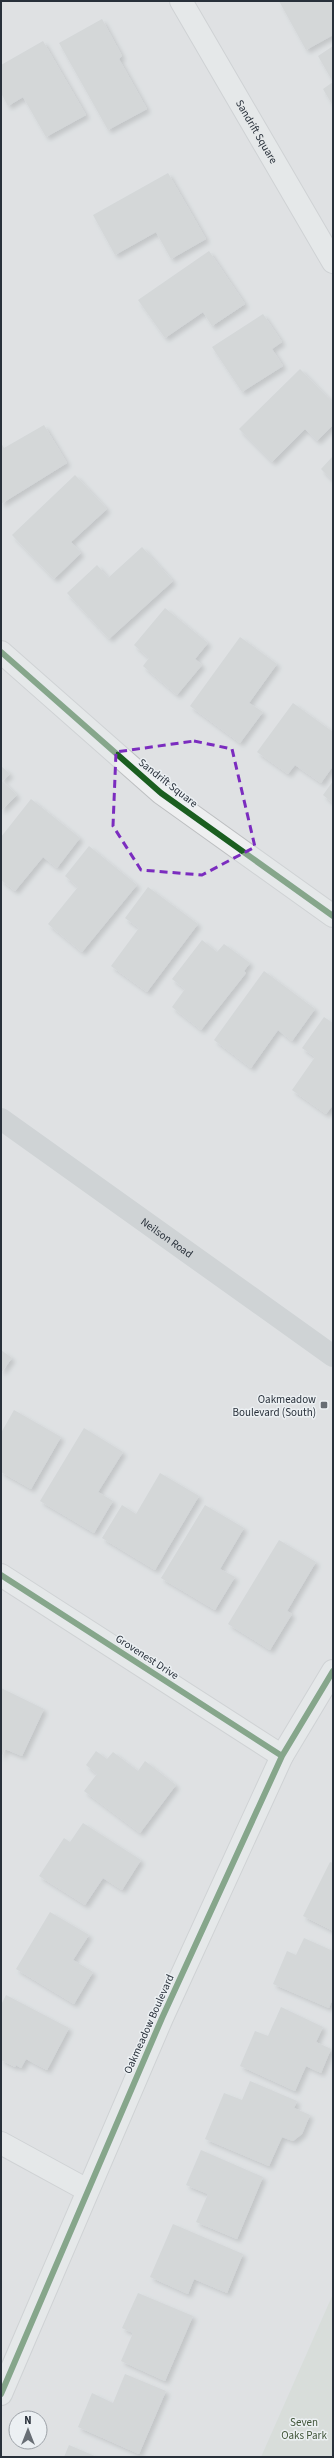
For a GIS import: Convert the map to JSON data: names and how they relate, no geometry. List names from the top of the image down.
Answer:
{
  "streets": {
    "main road": ["Neilson Road"],
    "street": ["Sandrift Square", "Grovenest Drive", "Oakmeadow Boulevard"]
  },
  "crossings": [
    ["Grovenest Drive", "Oakmeadow Boulevard"]
  ],
  "parks": ["Seven Oaks Park"],
  "places": {
    "transit": ["Oakmeadow Boulevard (South)"]
  },
  "north": "top"
}
